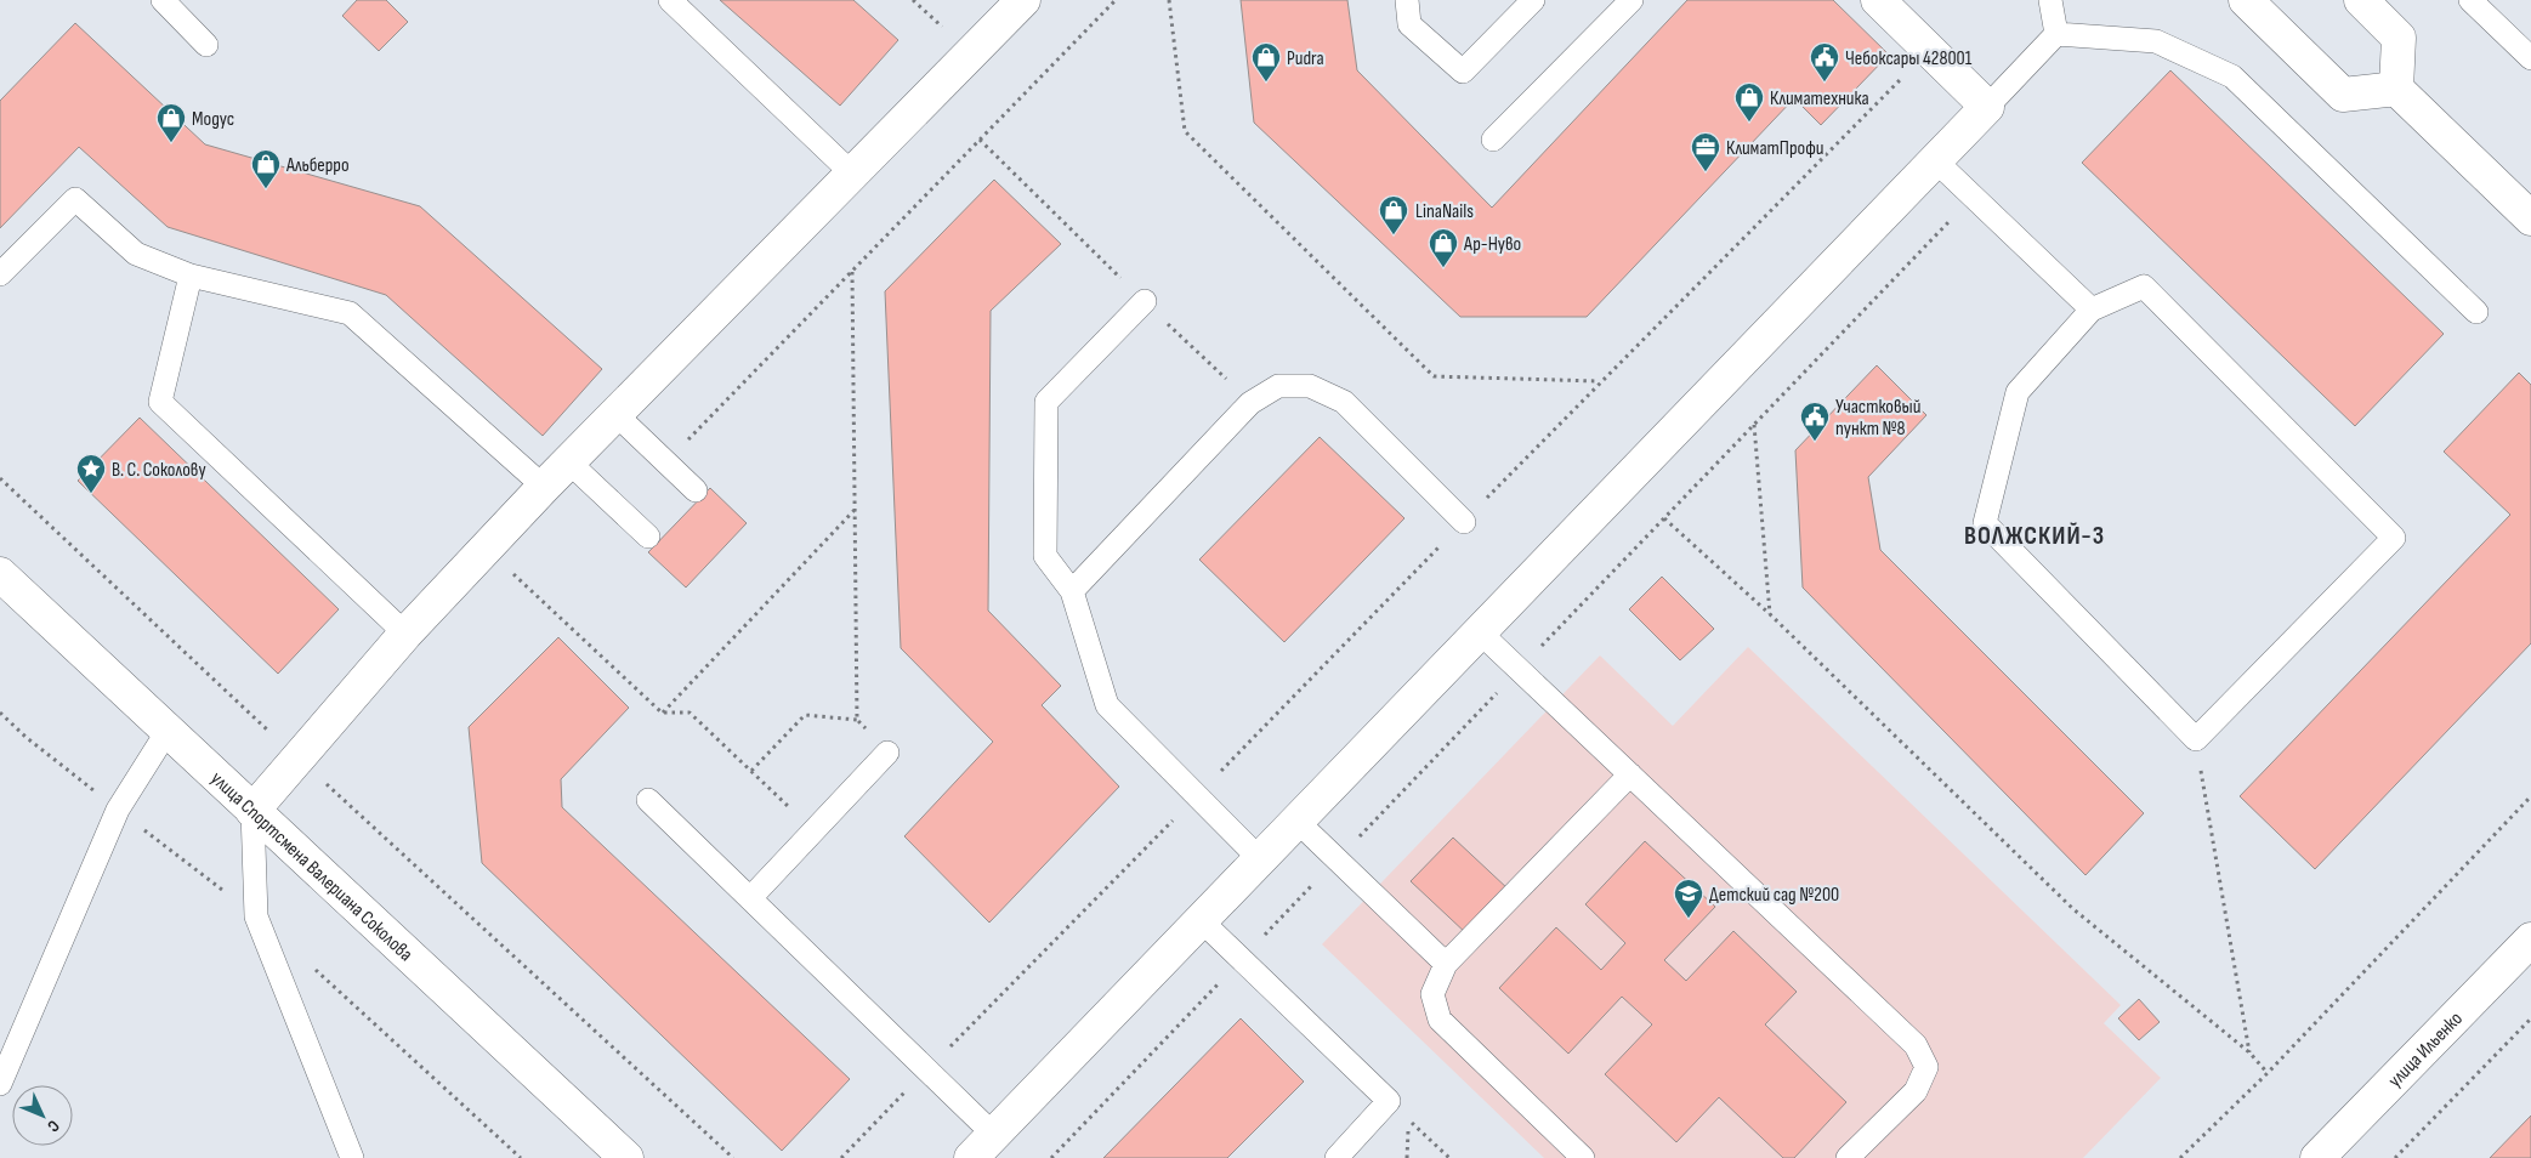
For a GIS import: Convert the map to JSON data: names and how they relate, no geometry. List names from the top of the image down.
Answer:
{
  "streets": {
    "street": ["улица Спортсмена Валериана Соколова", "улица Ильенко"]
  },
  "districts": ["ВОЛЖСКИЙ-3"],
  "places": {
    "shop": [
      "Pudra",
      "Климатехника",
      "Модус",
      "Альберро",
      "LinaNails",
      "Ар-Нуво"
    ],
    "public building": ["Чебоксары 428001", "Участковый пункт №8"],
    "office": ["КлиматПрофи"],
    "place": ["В. С. Соколову"],
    "school or university": ["Детский сад №200"]
  },
  "north": "bottom right"
}
